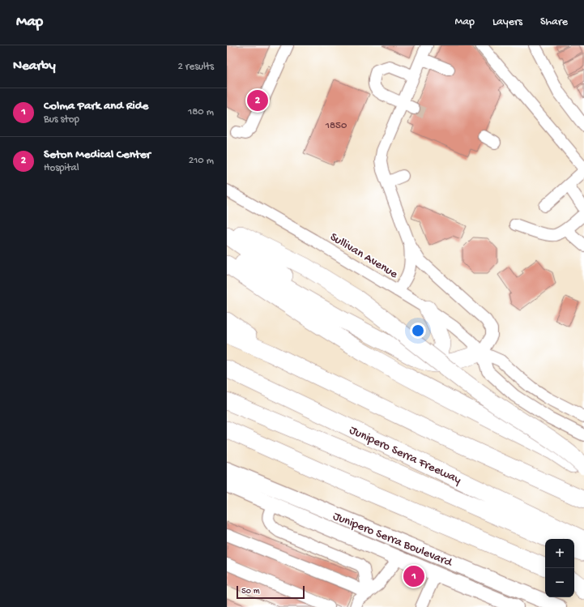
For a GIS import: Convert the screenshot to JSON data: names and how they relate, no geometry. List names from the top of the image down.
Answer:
{
  "streets": {
    "highway": ["Junipero Serra Freeway"],
    "main road": ["Junipero Serra Boulevard"],
    "street": ["Sullivan Avenue"]
  },
  "house_numbers": ["1850"],
  "scale_bar": "50 m",
  "page": {
    "header": "Map",
    "nav": ["Map", "Layers", "Share"],
    "heading": ["Nearby", "2 results"],
    "list": [
      {
        "mark": "1",
        "name": "Colma Park and Ride",
        "note": "Bus stop",
        "value": "180 m"
      },
      {
        "mark": "2",
        "name": "Seton Medical Center",
        "note": "Hospital",
        "value": "210 m"
      }
    ],
    "pins": ["2", "1"],
    "map_buttons": ["+", "−"],
    "scale": "50 m"
  }
}
